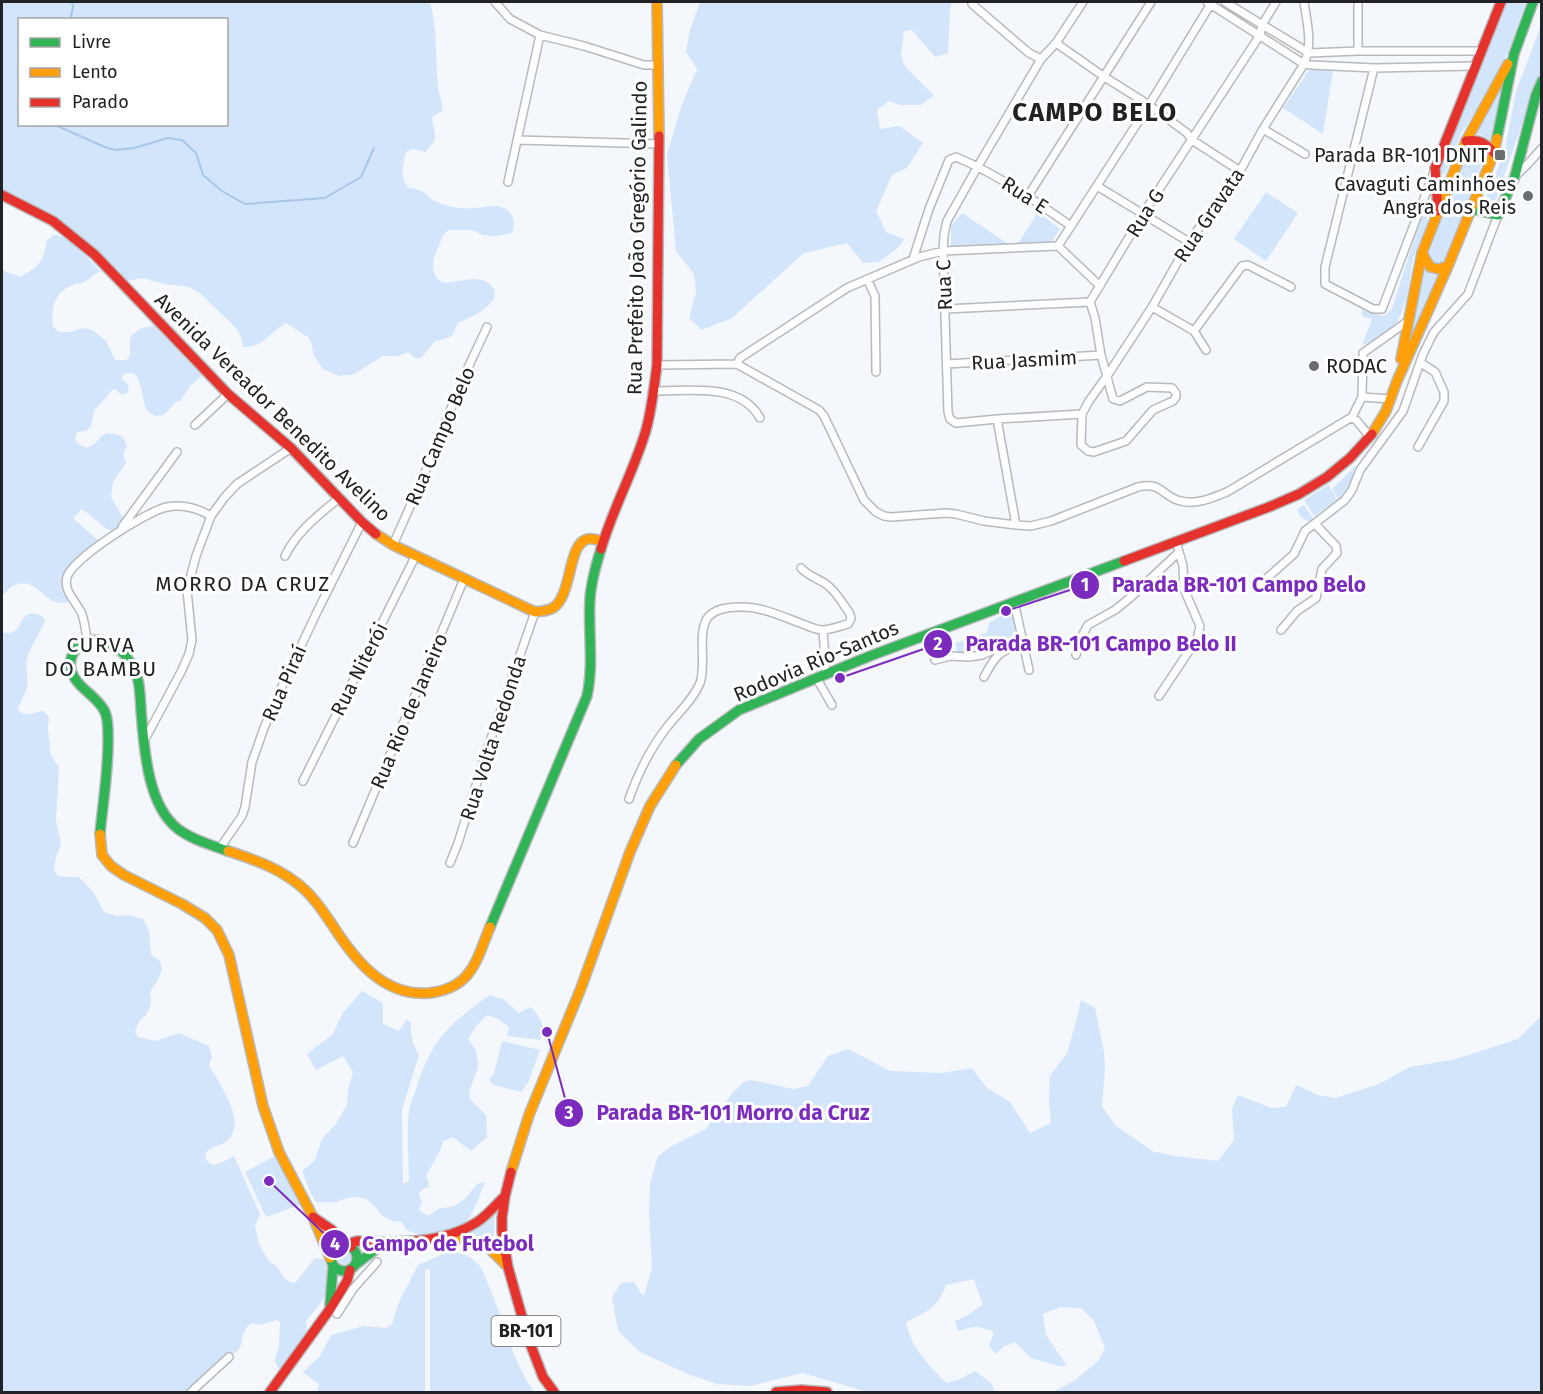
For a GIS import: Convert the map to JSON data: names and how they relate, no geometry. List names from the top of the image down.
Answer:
{
  "streets": {
    "main road": [
      "Rua Prefeito João Gregório Galindo",
      "Avenida Vereador Benedito Avelino",
      "Rodovia Rio-Santos",
      "BR-101"
    ],
    "street": [
      "Rua E",
      "Rua G",
      "Rua Gravata",
      "Rua C",
      "Rua Jasmim",
      "Rua Campo Belo",
      "Rua Niterói",
      "Rua Piraí",
      "Rua Rio de Janeiro",
      "Rua Volta Redonda"
    ]
  },
  "crossings": [
    ["Rua E", "Rua C"],
    ["Rua Prefeito João Gregório Galindo", "Rua Piraí"],
    ["Rua C", "Rua Jasmim"],
    ["Avenida Vereador Benedito Avelino", "Rua Campo Belo"],
    ["Avenida Vereador Benedito Avelino", "Rua Niterói"],
    ["Avenida Vereador Benedito Avelino", "Rua Piraí"],
    ["Avenida Vereador Benedito Avelino", "Rua Rio de Janeiro"],
    ["Avenida Vereador Benedito Avelino", "Rua Volta Redonda"]
  ],
  "districts": ["CAMPO BELO", "MORRO DA CRUZ", "CURVA DO BAMBU"],
  "places": {
    "transit": ["Parada BR-101 DNIT"],
    "other": [
      "Cavaguti Caminhões Angra dos Reis",
      "RODAC",
      "Parada BR-101 Campo Belo",
      "Parada BR-101 Campo Belo II",
      "Parada BR-101 Morro da Cruz",
      "Campo de Futebol"
    ]
  },
  "legend": ["Livre", "Lento", "Parado"]
}
